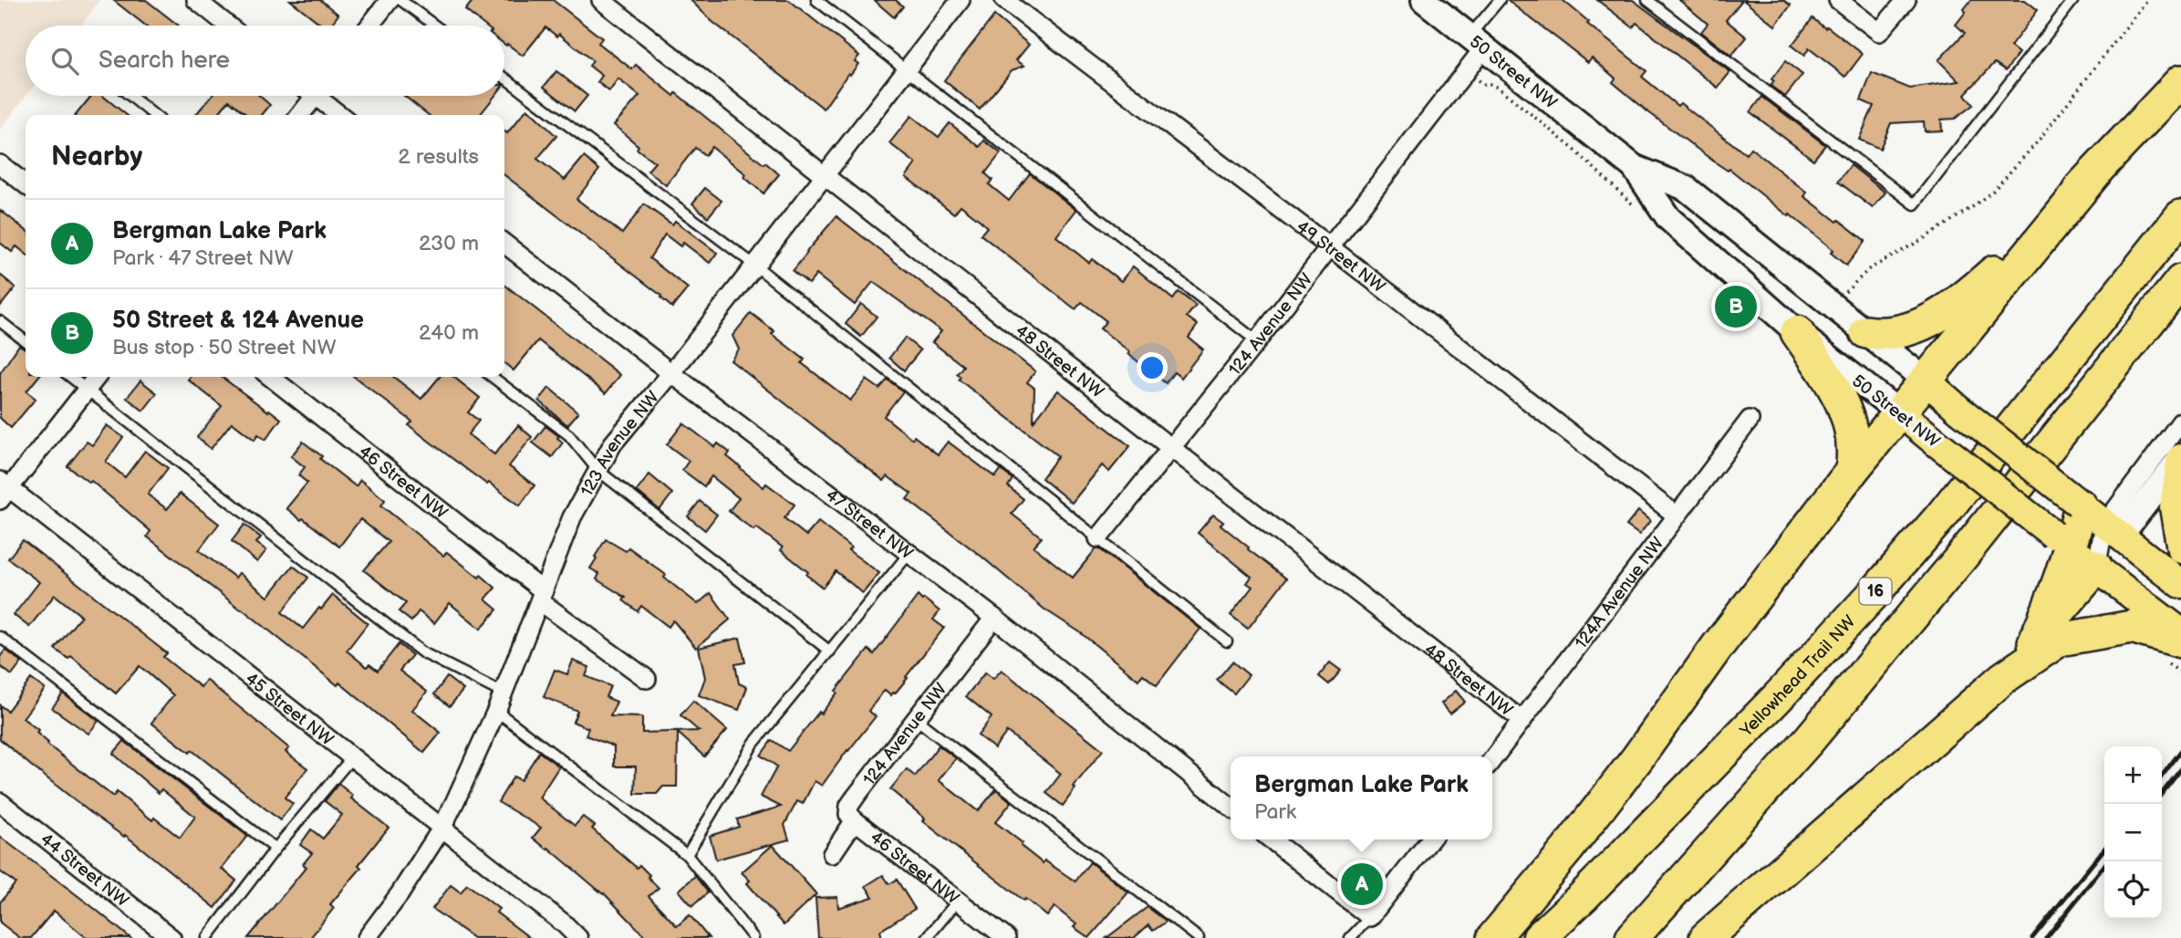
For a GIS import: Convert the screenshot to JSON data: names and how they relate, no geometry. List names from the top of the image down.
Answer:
{
  "streets": {
    "highway": ["16", "Yellowhead Trail NW"],
    "main road": ["50 Street NW"],
    "street": [
      "49 Street NW",
      "124 Avenue NW",
      "48 Street NW",
      "123 Avenue NW",
      "46 Street NW",
      "47 Street NW",
      "124A Avenue NW",
      "45 Street NW",
      "44 Street NW"
    ]
  },
  "crossings": [
    ["50 Street NW", "124 Avenue NW"],
    ["49 Street NW", "124 Avenue NW"],
    ["49 Street NW", "124A Avenue NW"],
    ["124 Avenue NW", "48 Street NW"],
    ["124 Avenue NW", "46 Street NW"],
    ["124 Avenue NW", "47 Street NW"],
    ["48 Street NW", "123 Avenue NW"],
    ["48 Street NW", "124A Avenue NW"],
    ["123 Avenue NW", "46 Street NW"],
    ["123 Avenue NW", "47 Street NW"],
    ["123 Avenue NW", "45 Street NW"]
  ],
  "page": {
    "search": "Search here",
    "heading": ["Nearby", "2 results"],
    "list": [
      {
        "mark": "A",
        "name": "Bergman Lake Park",
        "note": "Park · 47 Street NW",
        "value": "230 m"
      },
      {
        "mark": "B",
        "name": "50 Street & 124 Avenue",
        "note": "Bus stop · 50 Street NW",
        "value": "240 m"
      }
    ],
    "pins": ["B", "A"],
    "map_buttons": ["+", "−"],
    "popup": ["Bergman Lake Park", "Park"]
  }
}
